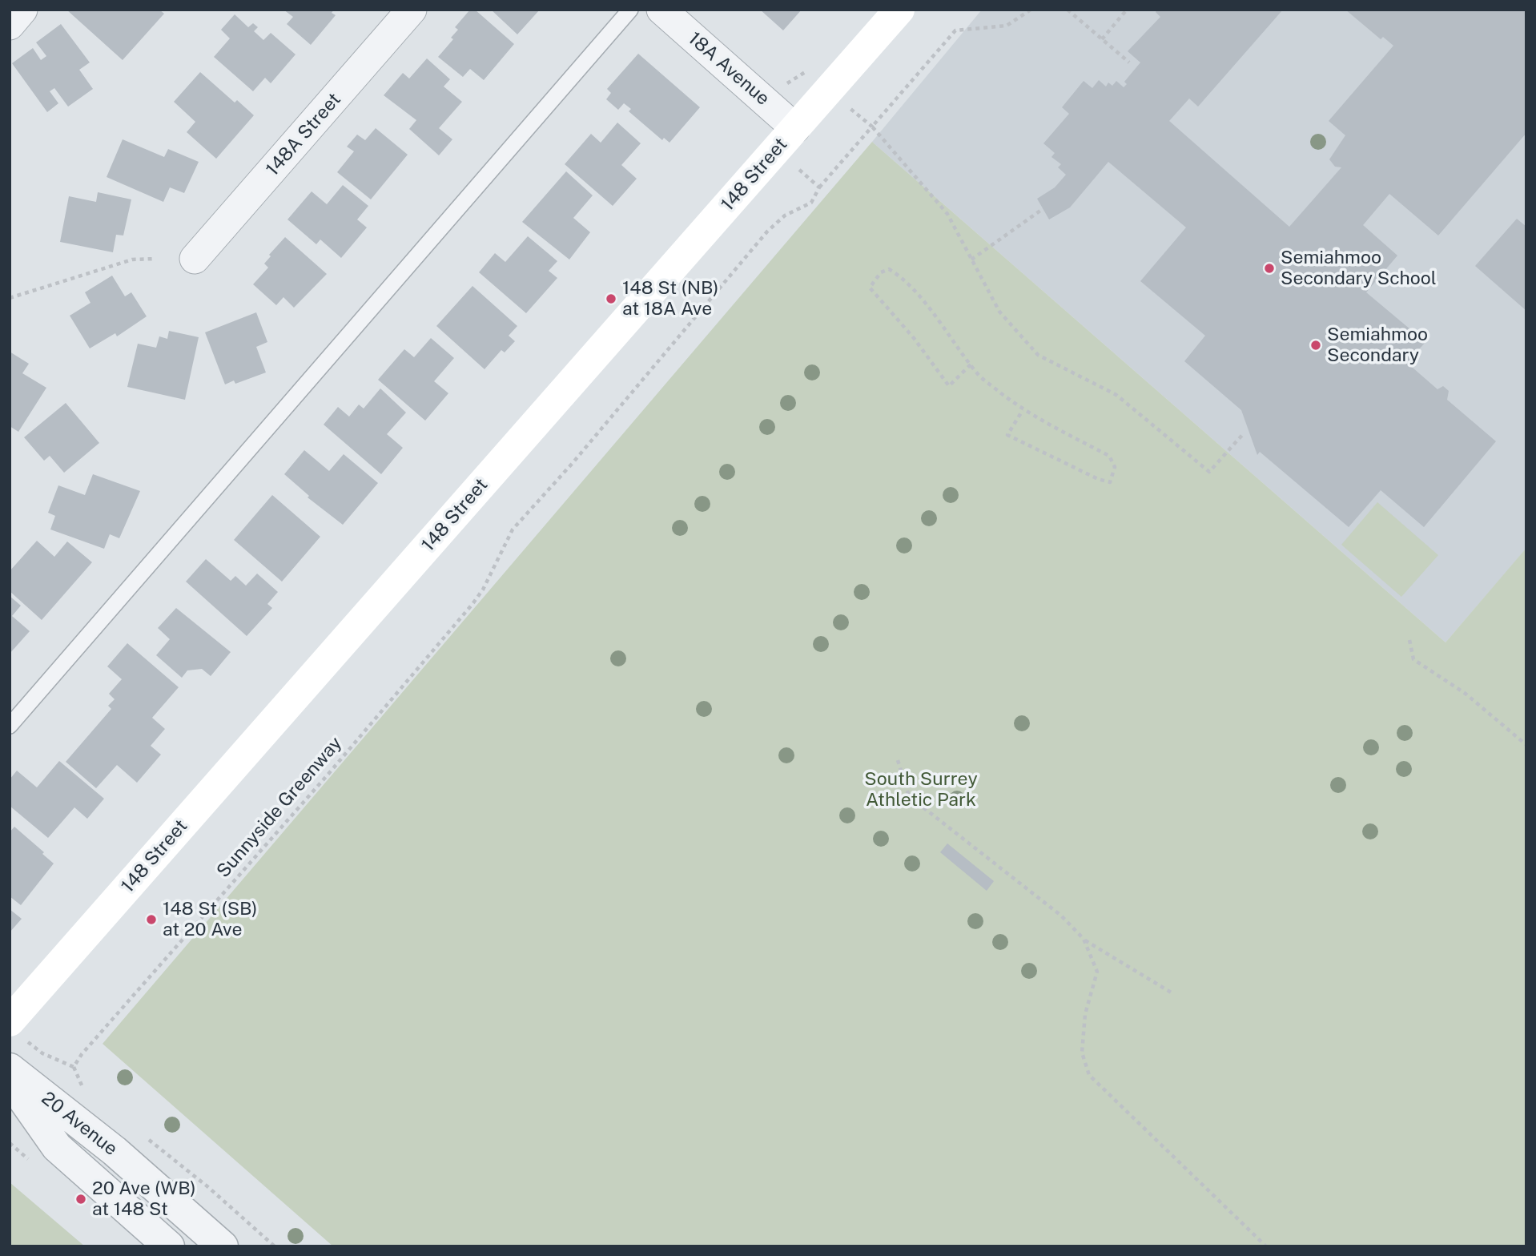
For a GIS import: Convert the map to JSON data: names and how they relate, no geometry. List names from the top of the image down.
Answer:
{
  "streets": {
    "main road": ["148 Street"],
    "street": ["18A Avenue", "148A Street", "20 Avenue"],
    "path": ["Sunnyside Greenway"]
  },
  "crossings": [
    ["18A Avenue", "148 Street"]
  ],
  "parks": ["South Surrey Athletic Park"],
  "places": [
    "Semiahmoo Secondary School",
    "148 St (NB) at 18A Ave",
    "Semiahmoo Secondary",
    "148 St (SB) at 20 Ave",
    "20 Ave (WB) at 148 St"
  ]
}
